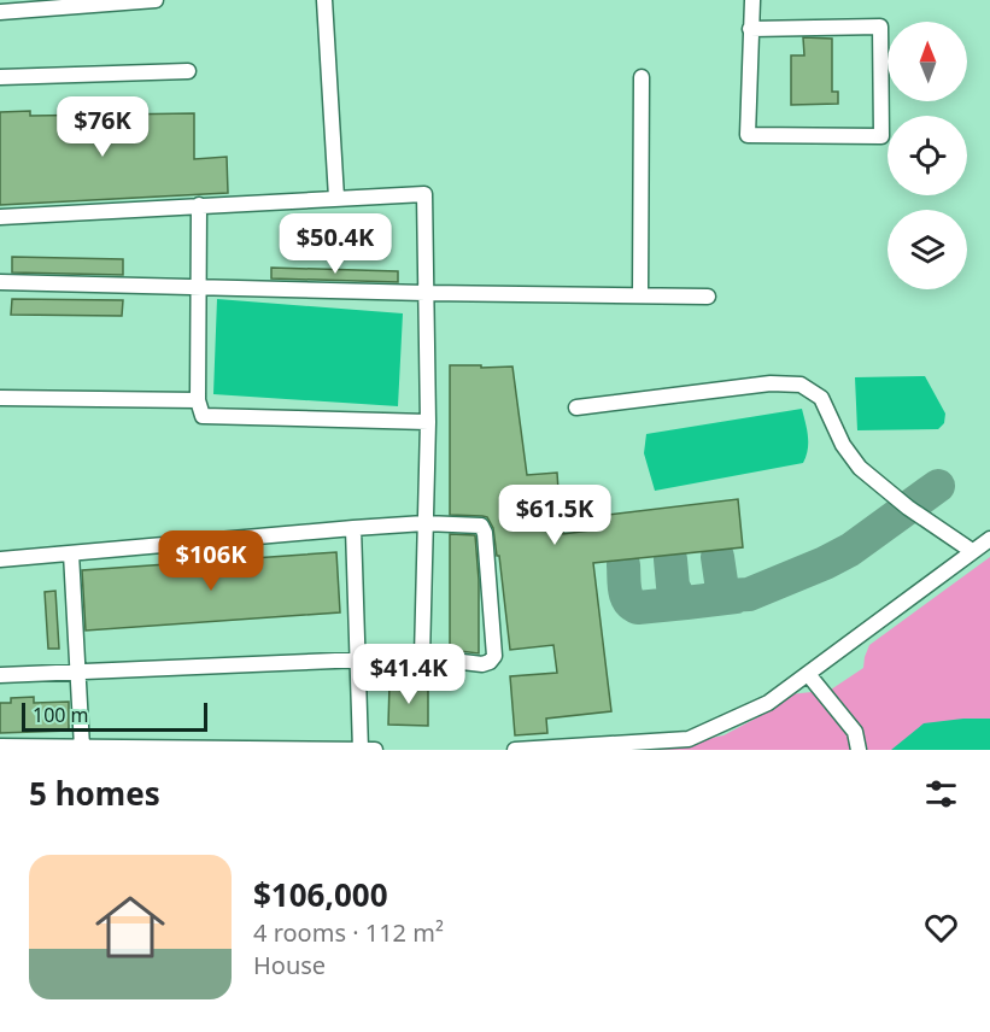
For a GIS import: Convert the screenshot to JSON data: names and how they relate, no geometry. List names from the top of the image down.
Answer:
{
  "scale_bar": "100 m",
  "north": "top",
  "page": {
    "price": [
      "$76K",
      "$50.4K",
      "$61.5K",
      "$106K",
      "$41.4K"
    ],
    "scale": "100 m",
    "heading": "5 homes",
    "list": [
      {
        "name": "$106,000",
        "note": "4 rooms · 112 m² · House"
      }
    ]
  }
}
